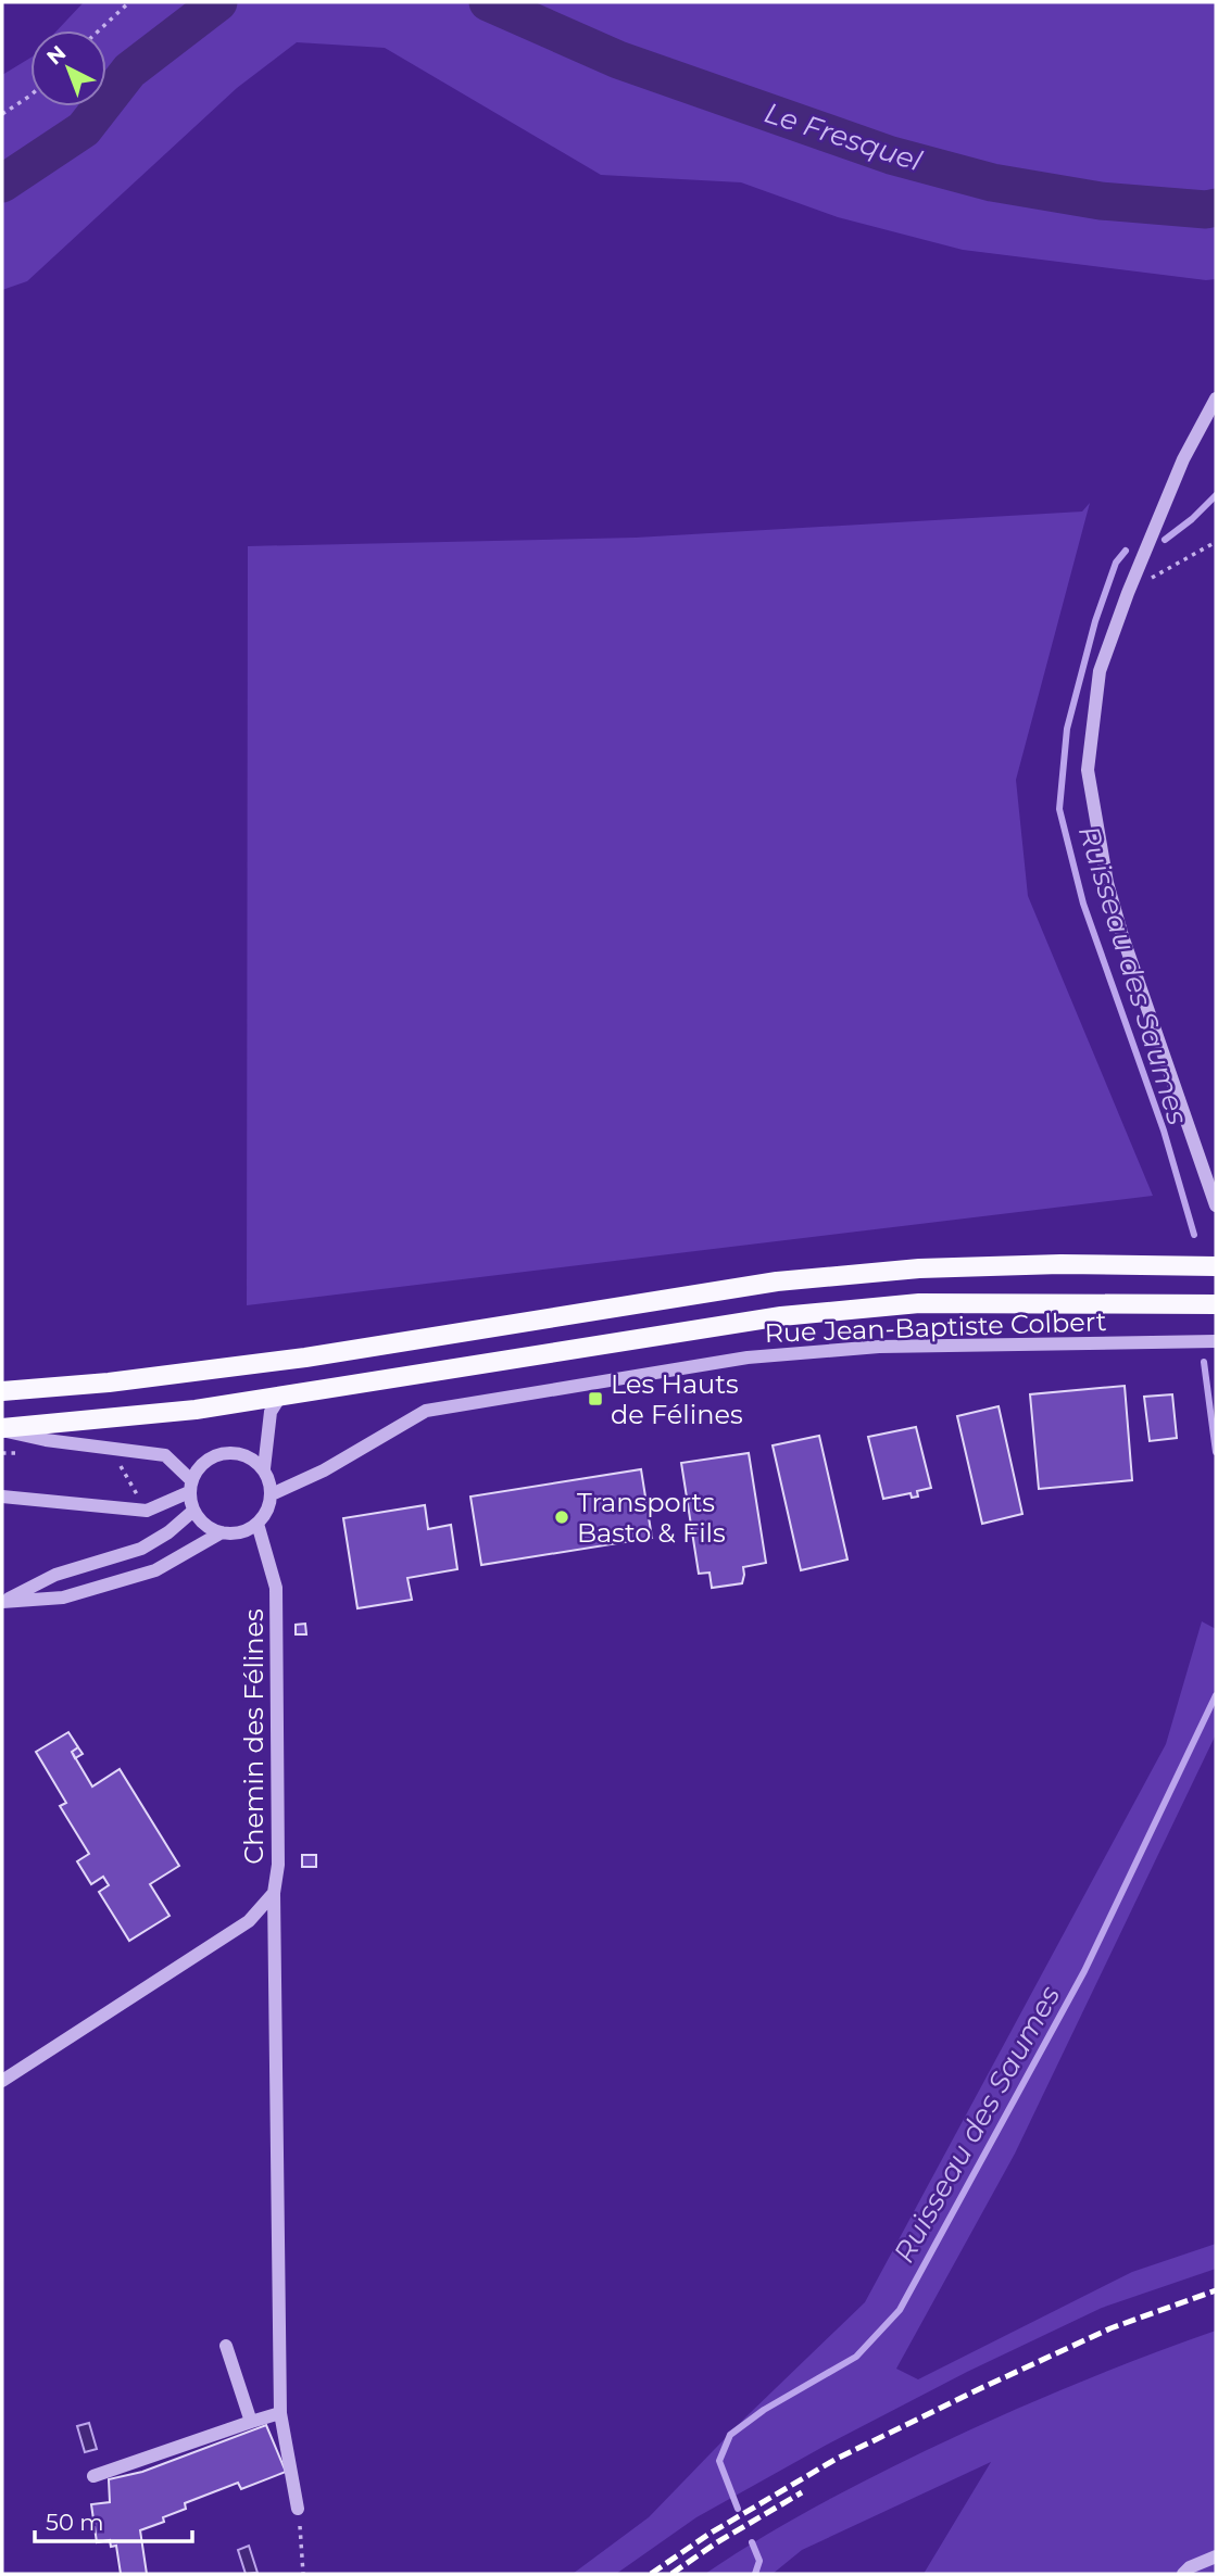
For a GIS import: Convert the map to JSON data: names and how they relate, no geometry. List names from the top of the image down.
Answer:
{
  "streets": {
    "street": ["Rue Jean-Baptiste Colbert", "Chemin des Félines"]
  },
  "crossings": [
    ["Rue Jean-Baptiste Colbert", "Chemin des Félines"]
  ],
  "water": ["Le Fresquel", "Ruisseau des Saumes"],
  "places": {
    "transit": ["Les Hauts de Félines"],
    "other": ["Transports Basto & Fils"]
  },
  "scale_bar": "50 m",
  "north": "top left"
}
